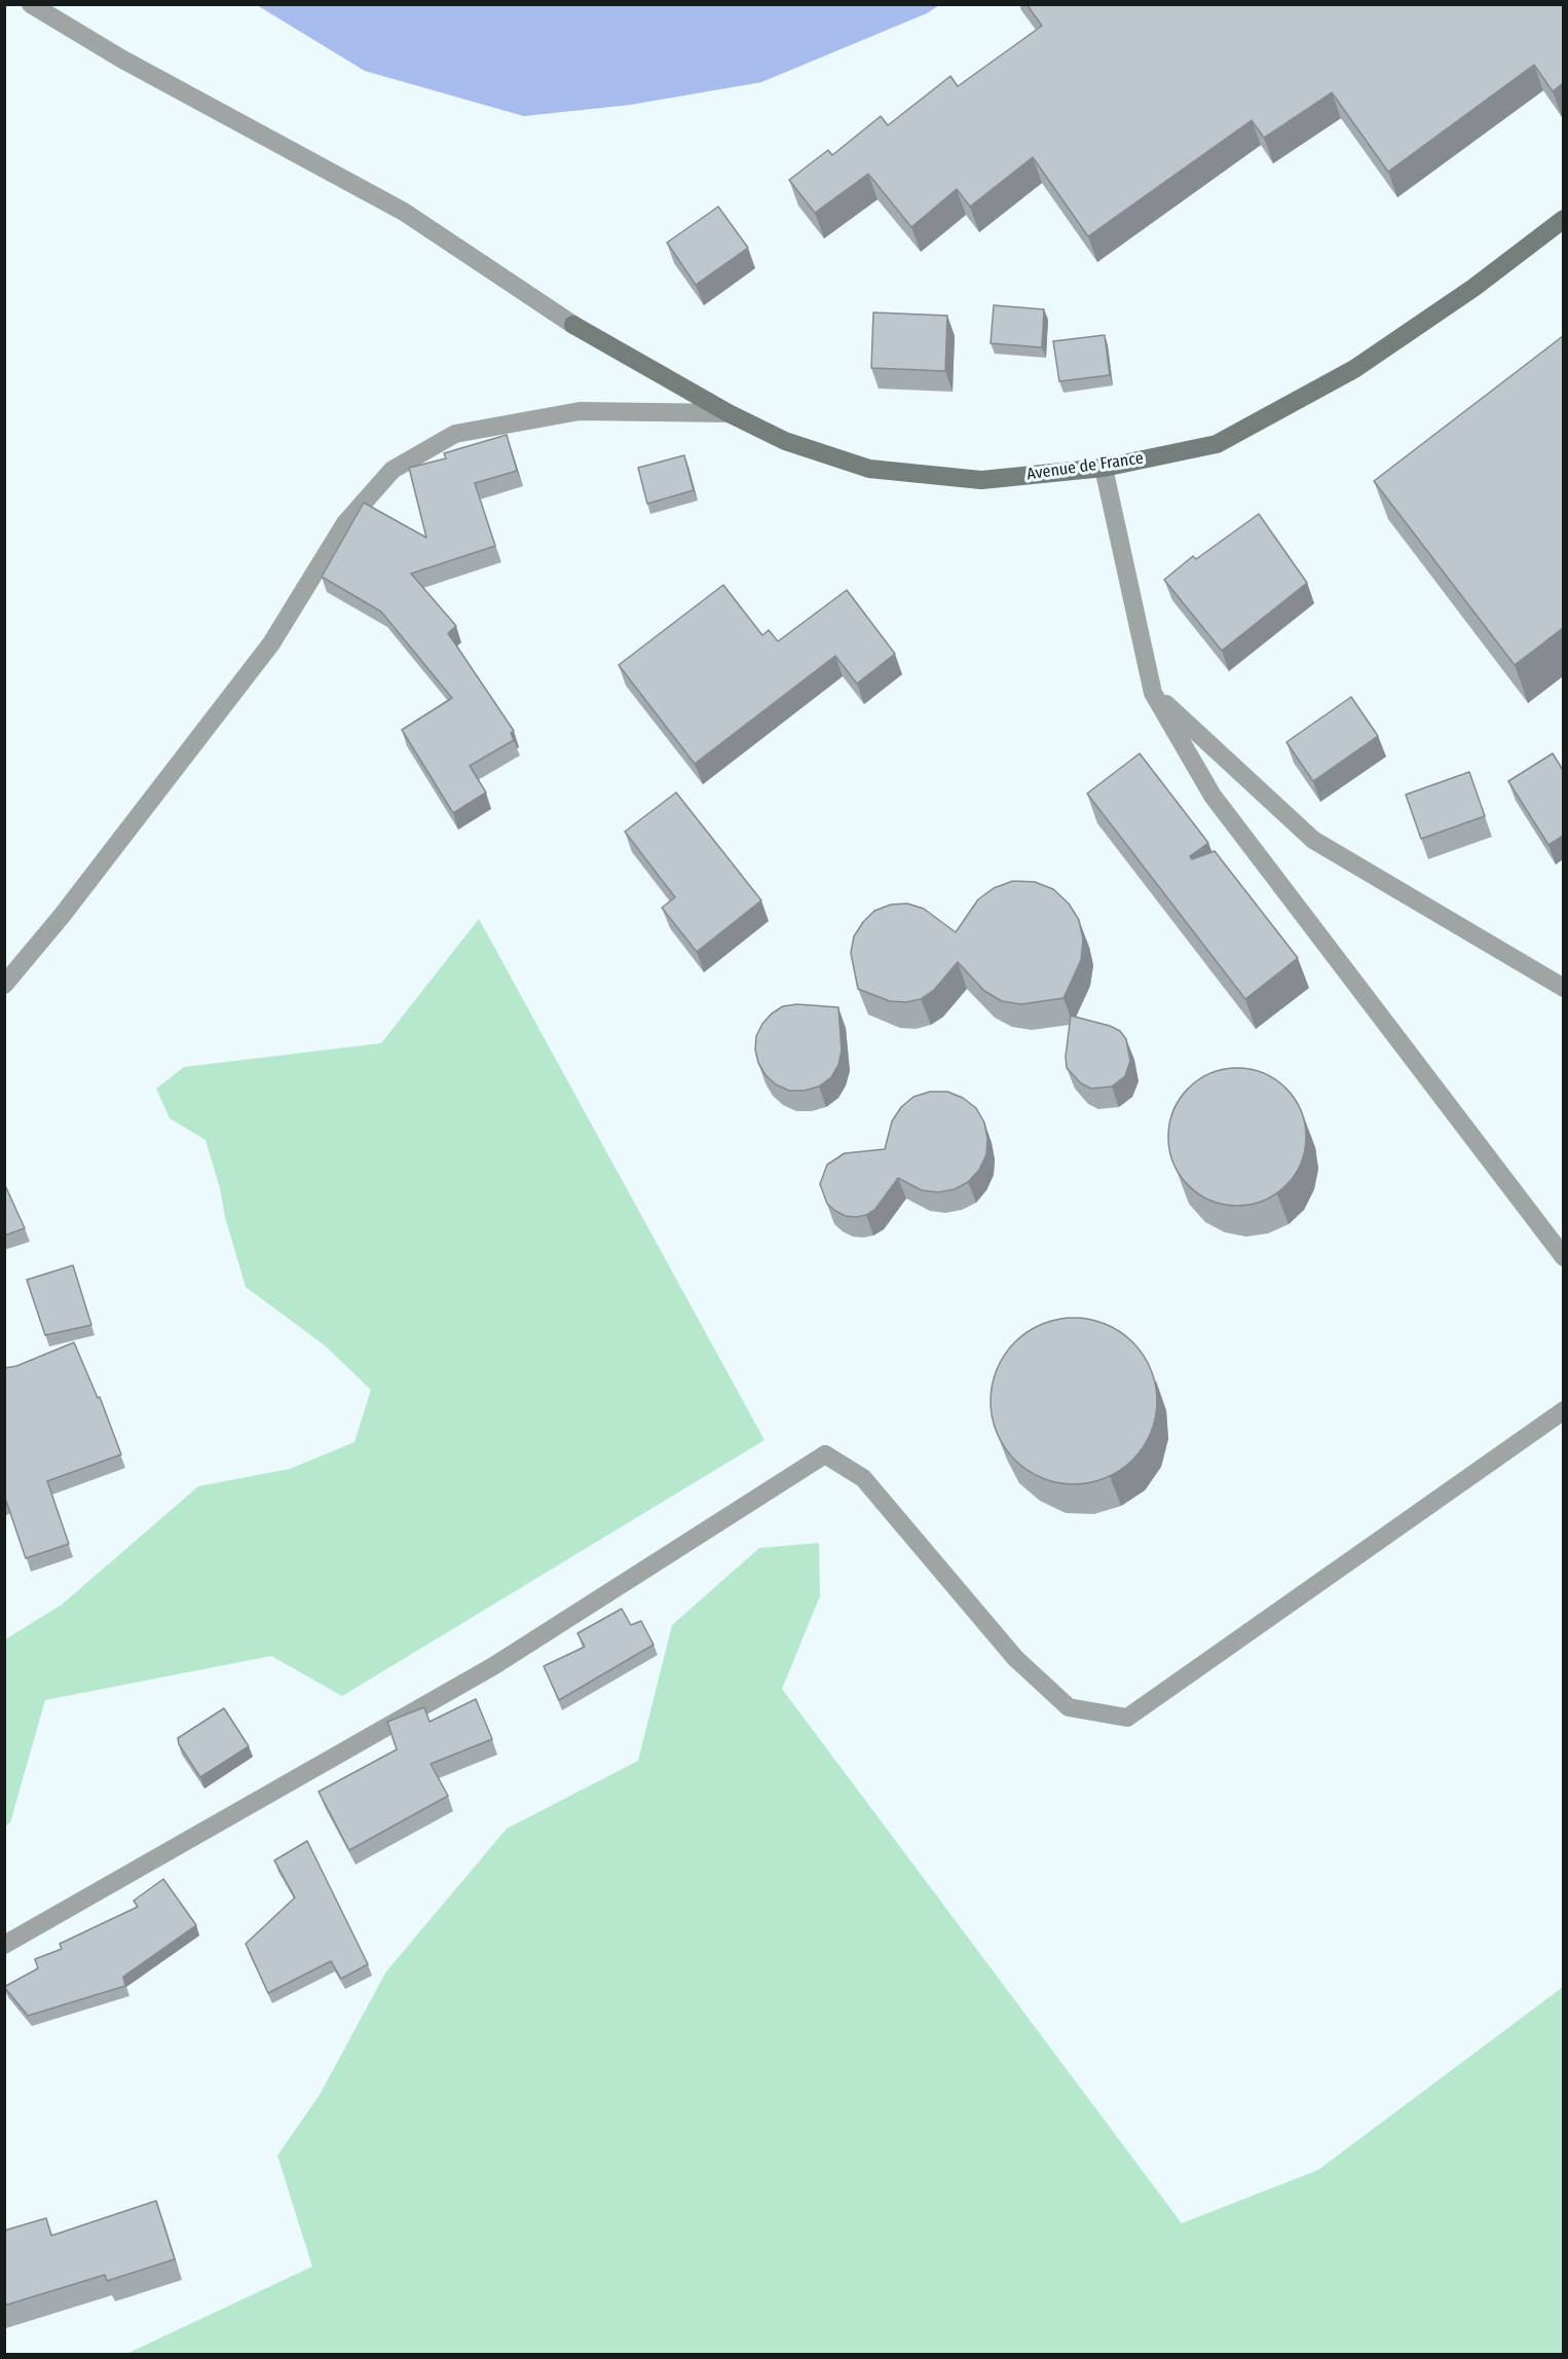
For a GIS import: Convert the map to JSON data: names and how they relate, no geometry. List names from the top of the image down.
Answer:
{
  "streets": {
    "street": ["Avenue de France"]
  }
}
